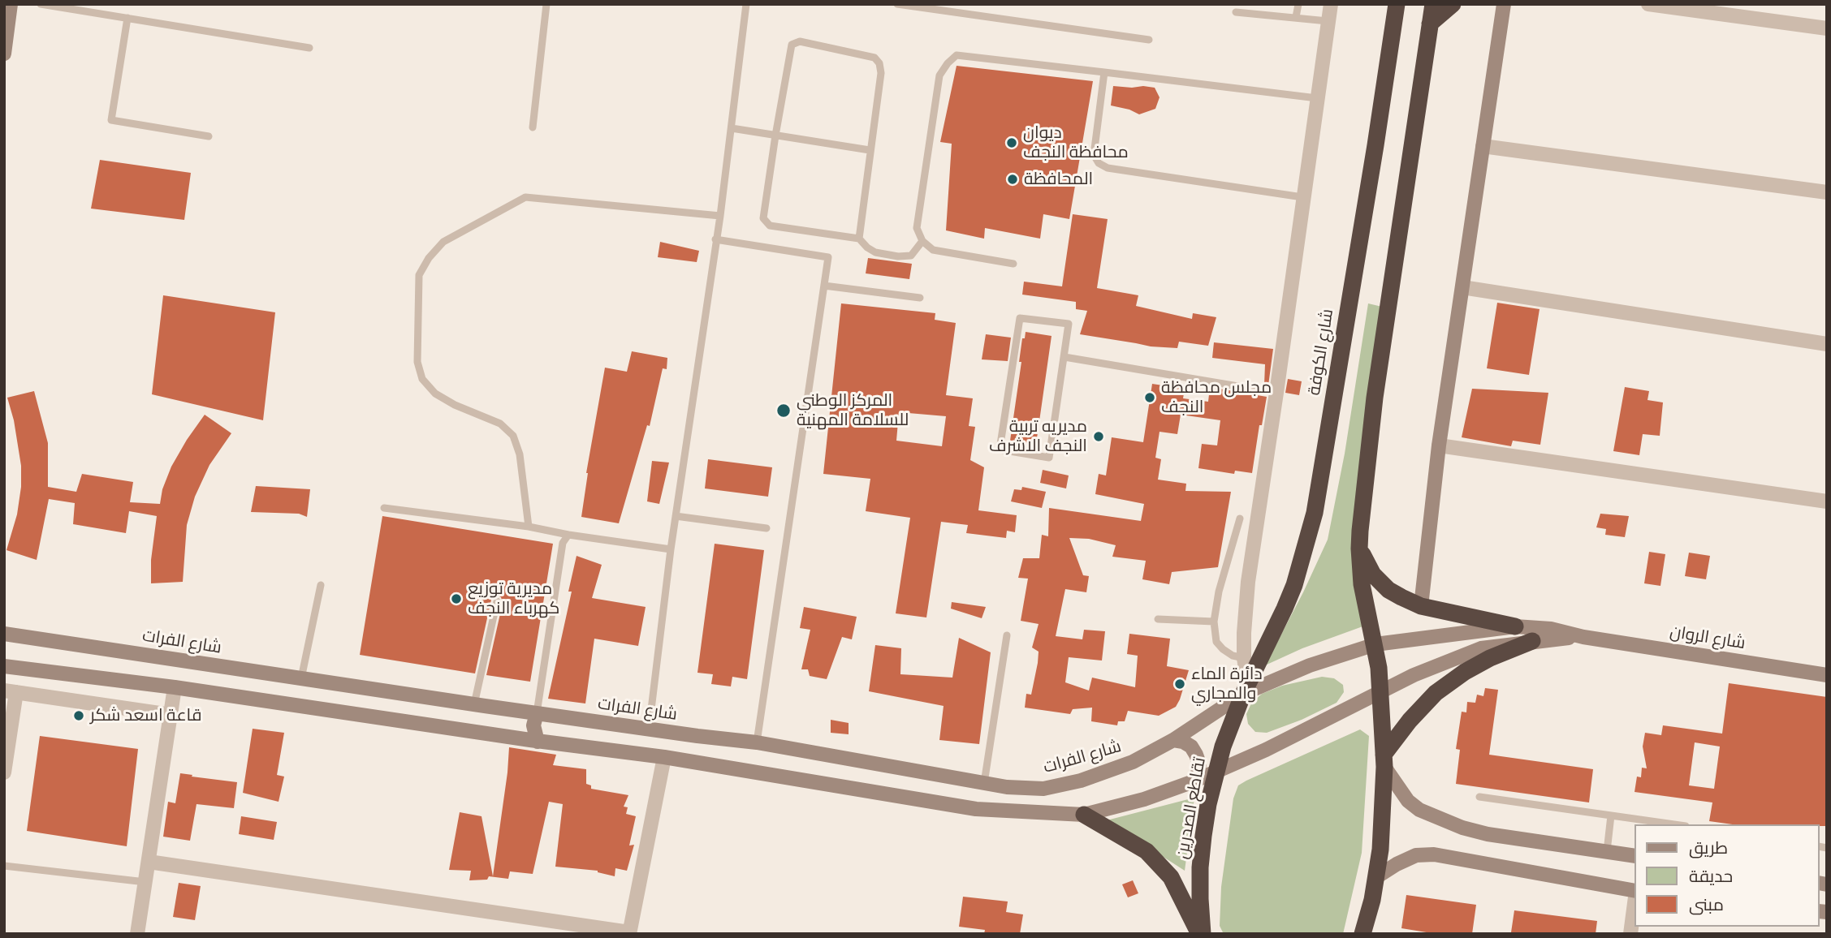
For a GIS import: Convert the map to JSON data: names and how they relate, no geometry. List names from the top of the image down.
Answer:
{
  "streets": {
    "highway": ["شارع الكوفة", "تقاطع الصدرين"],
    "main road": ["شارع الروان", "شارع الفرات"]
  },
  "crossings": [
    ["شارع الكوفة", "شارع الروان"],
    ["شارع الكوفة", "شارع الفرات"],
    ["شارع الكوفة", "تقاطع الصدرين"],
    ["شارع الروان", "شارع الفرات"],
    ["شارع الروان", "تقاطع الصدرين"],
    ["شارع الفرات", "تقاطع الصدرين"]
  ],
  "places": [
    "ديوان محافظة النجف",
    "المحافظة",
    "مجلس محافظة النجف",
    "المركز الوطني للسلامة المهنية",
    "مديريه تربية النجف الاشرف",
    "مديرية توزيع كهرباء النجف",
    "دائرة الماء والمجاري",
    "قاعة اسعد شكر"
  ],
  "legend": ["طريق", "حديقة", "مبنى"]
}
